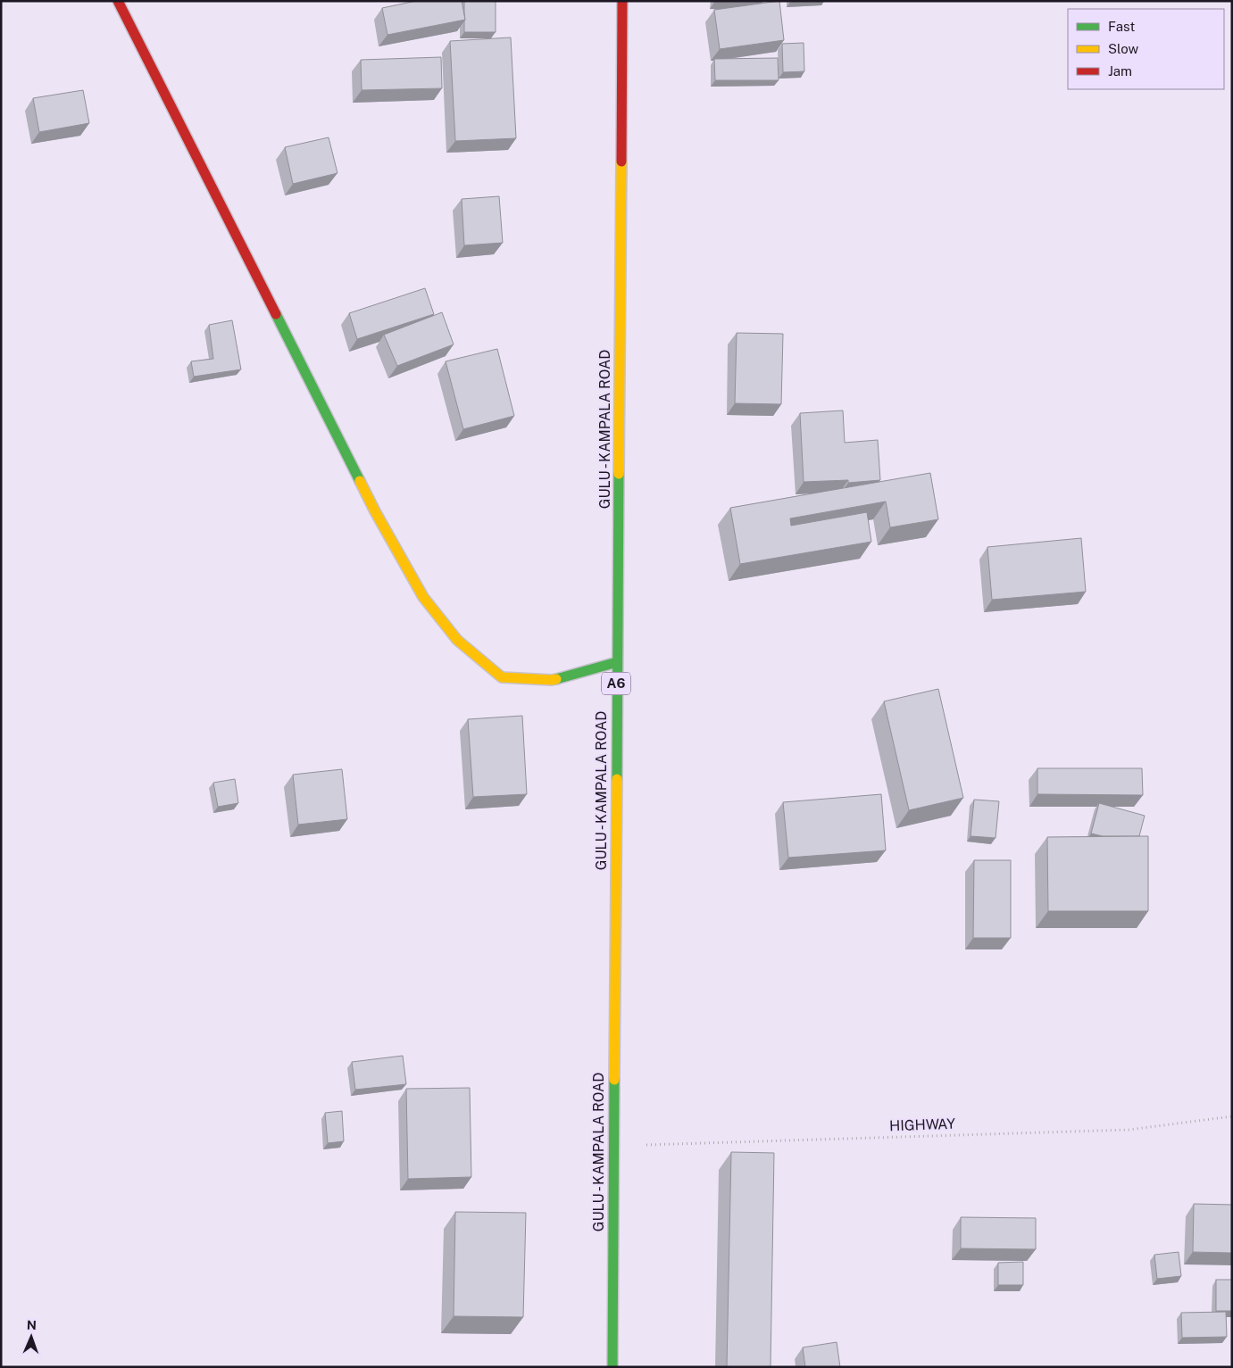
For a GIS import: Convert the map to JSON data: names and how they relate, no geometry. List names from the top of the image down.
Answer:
{
  "streets": {
    "main road": ["GULU - KAMPALA ROAD", "A6"],
    "path": ["HIGHWAY"]
  },
  "crossings": [
    ["GULU - KAMPALA ROAD", "HIGHWAY"]
  ],
  "legend": ["Fast", "Slow", "Jam"],
  "north": "top"
}
